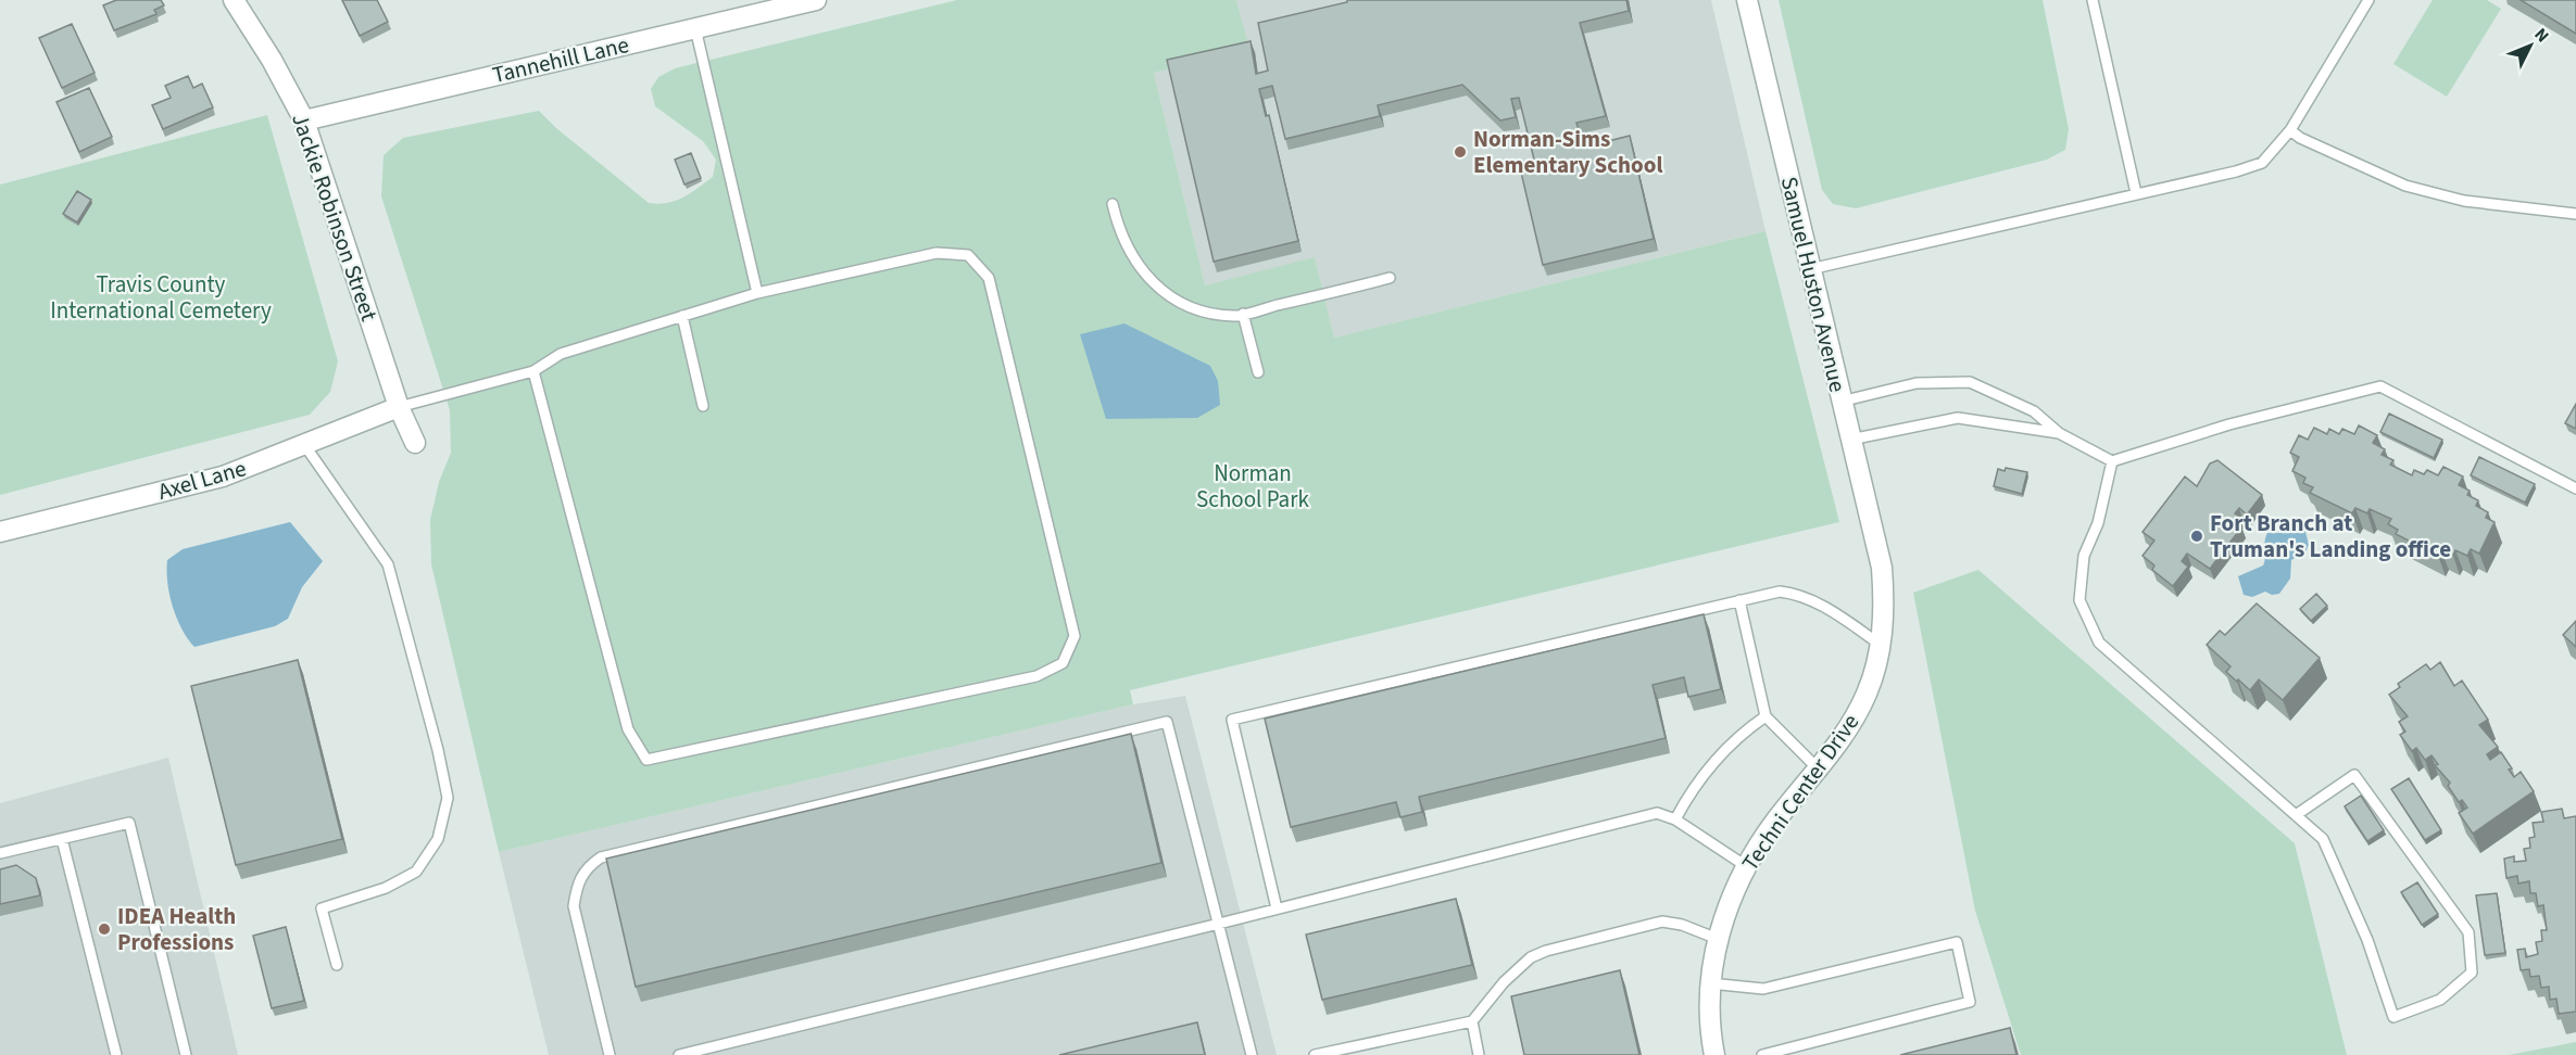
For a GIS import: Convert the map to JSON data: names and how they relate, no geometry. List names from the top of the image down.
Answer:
{
  "streets": {
    "street": [
      "Tannehill Lane",
      "Jackie Robinson Street",
      "Samuel Huston Avenue",
      "Axel Lane",
      "Techni Center Drive"
    ]
  },
  "crossings": [
    ["Tannehill Lane", "Jackie Robinson Street"],
    ["Jackie Robinson Street", "Axel Lane"],
    ["Samuel Huston Avenue", "Techni Center Drive"]
  ],
  "parks": ["Travis County International Cemetery", "Norman School Park"],
  "places": ["Norman-Sims Elementary School", "Fort Branch at Truman's Landing office", "IDEA Health Professions"],
  "north": "top right"
}
